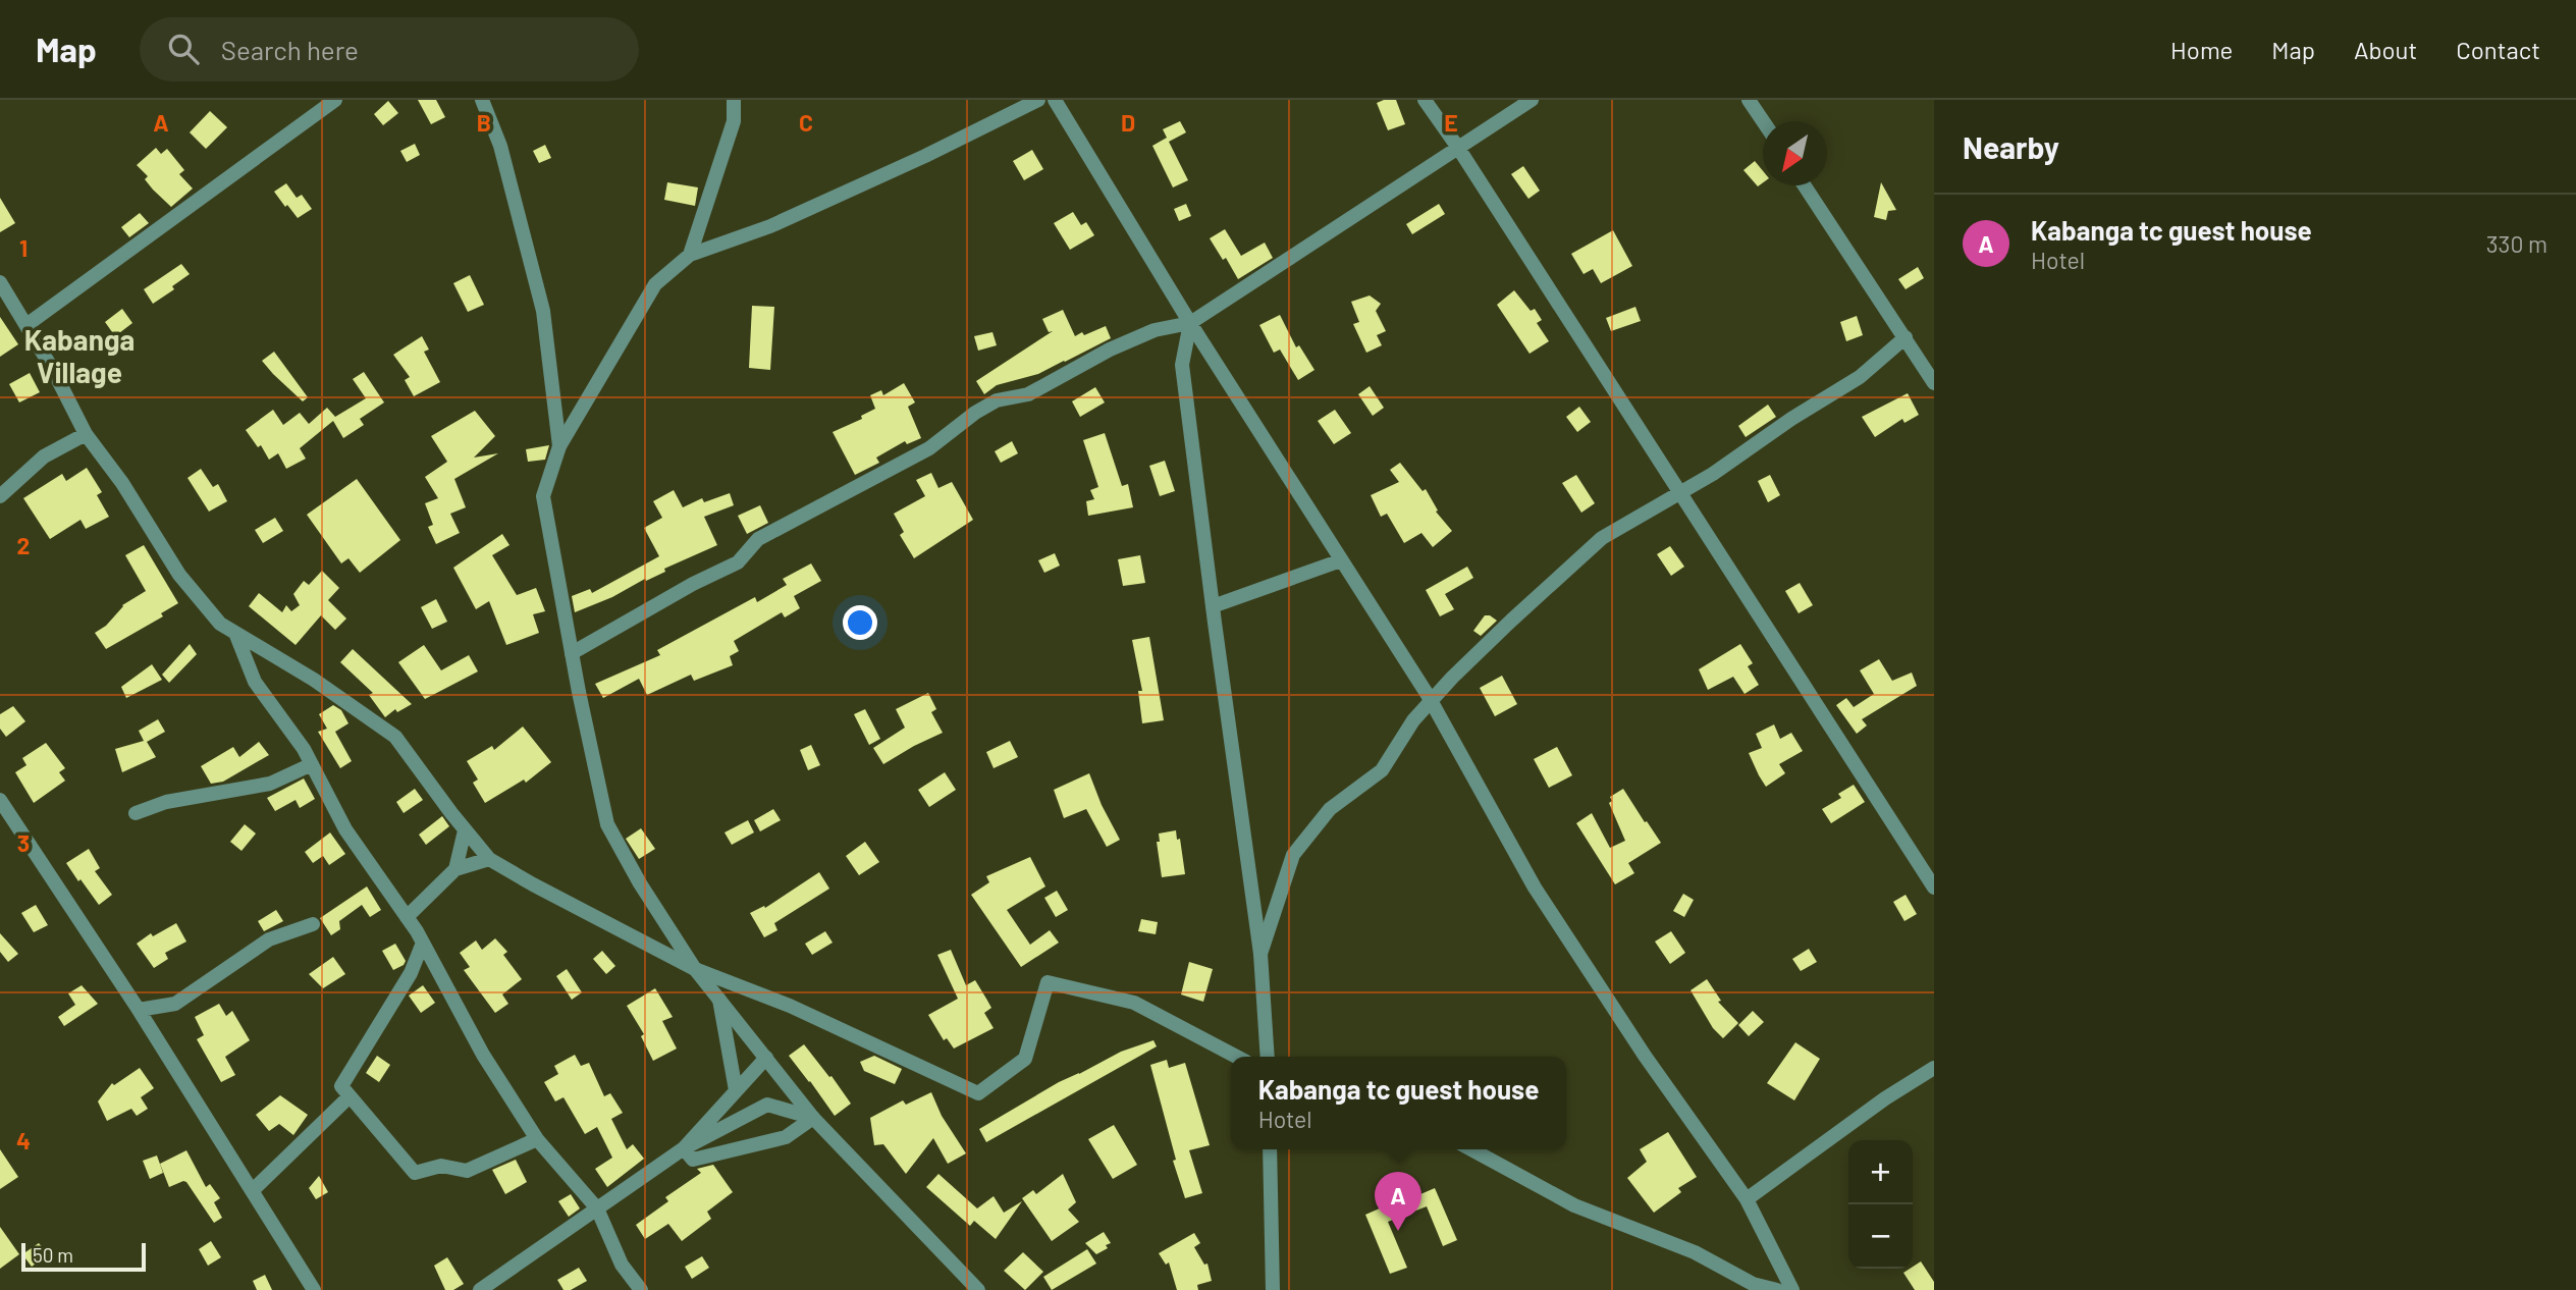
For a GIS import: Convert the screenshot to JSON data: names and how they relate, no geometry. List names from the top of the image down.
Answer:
{
  "districts": ["Kabanga Village"],
  "scale_bar": "50 m",
  "north": "bottom left",
  "page": {
    "header": "Map",
    "search": "Search here",
    "nav": [
      "Home",
      "Map",
      "About",
      "Contact"
    ],
    "heading": "Nearby",
    "list": [
      {
        "mark": "A",
        "name": "Kabanga tc guest house",
        "note": "Hotel",
        "value": "330 m"
      }
    ],
    "popup": ["Kabanga tc guest house", "Hotel"],
    "map_buttons": ["+", "−"],
    "pins": "A",
    "scale": "50 m"
  },
  "grid": {
    "columns": [
      "A",
      "B",
      "C",
      "D",
      "E"
    ],
    "rows": [
      "1",
      "2",
      "3",
      "4"
    ]
  }
}
